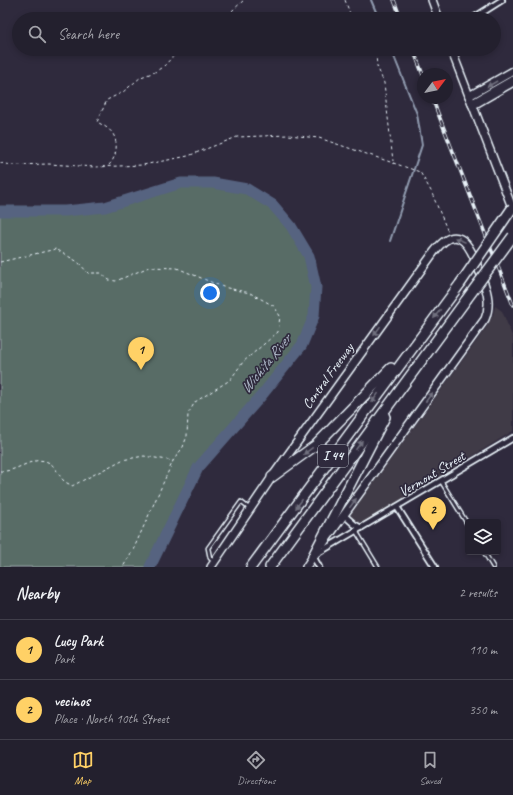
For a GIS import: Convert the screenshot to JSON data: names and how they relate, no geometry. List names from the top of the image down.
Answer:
{
  "streets": {
    "highway": ["I 44"],
    "main road": ["Central Freeway"],
    "street": ["Vermont Street"]
  },
  "one_way": ["Central Freeway"],
  "water": ["Wichita River"],
  "north": "top right",
  "page": {
    "search": "Search here",
    "pins": ["1", "2"],
    "heading": ["Nearby", "2 results"],
    "list": [
      {
        "mark": "1",
        "name": "Lucy Park",
        "note": "Park",
        "value": "110 m"
      },
      {
        "mark": "2",
        "name": "vecinos",
        "note": "Place · North 10th Street",
        "value": "350 m"
      }
    ],
    "nav": ["Map", "Directions", "Saved"]
  }
}
